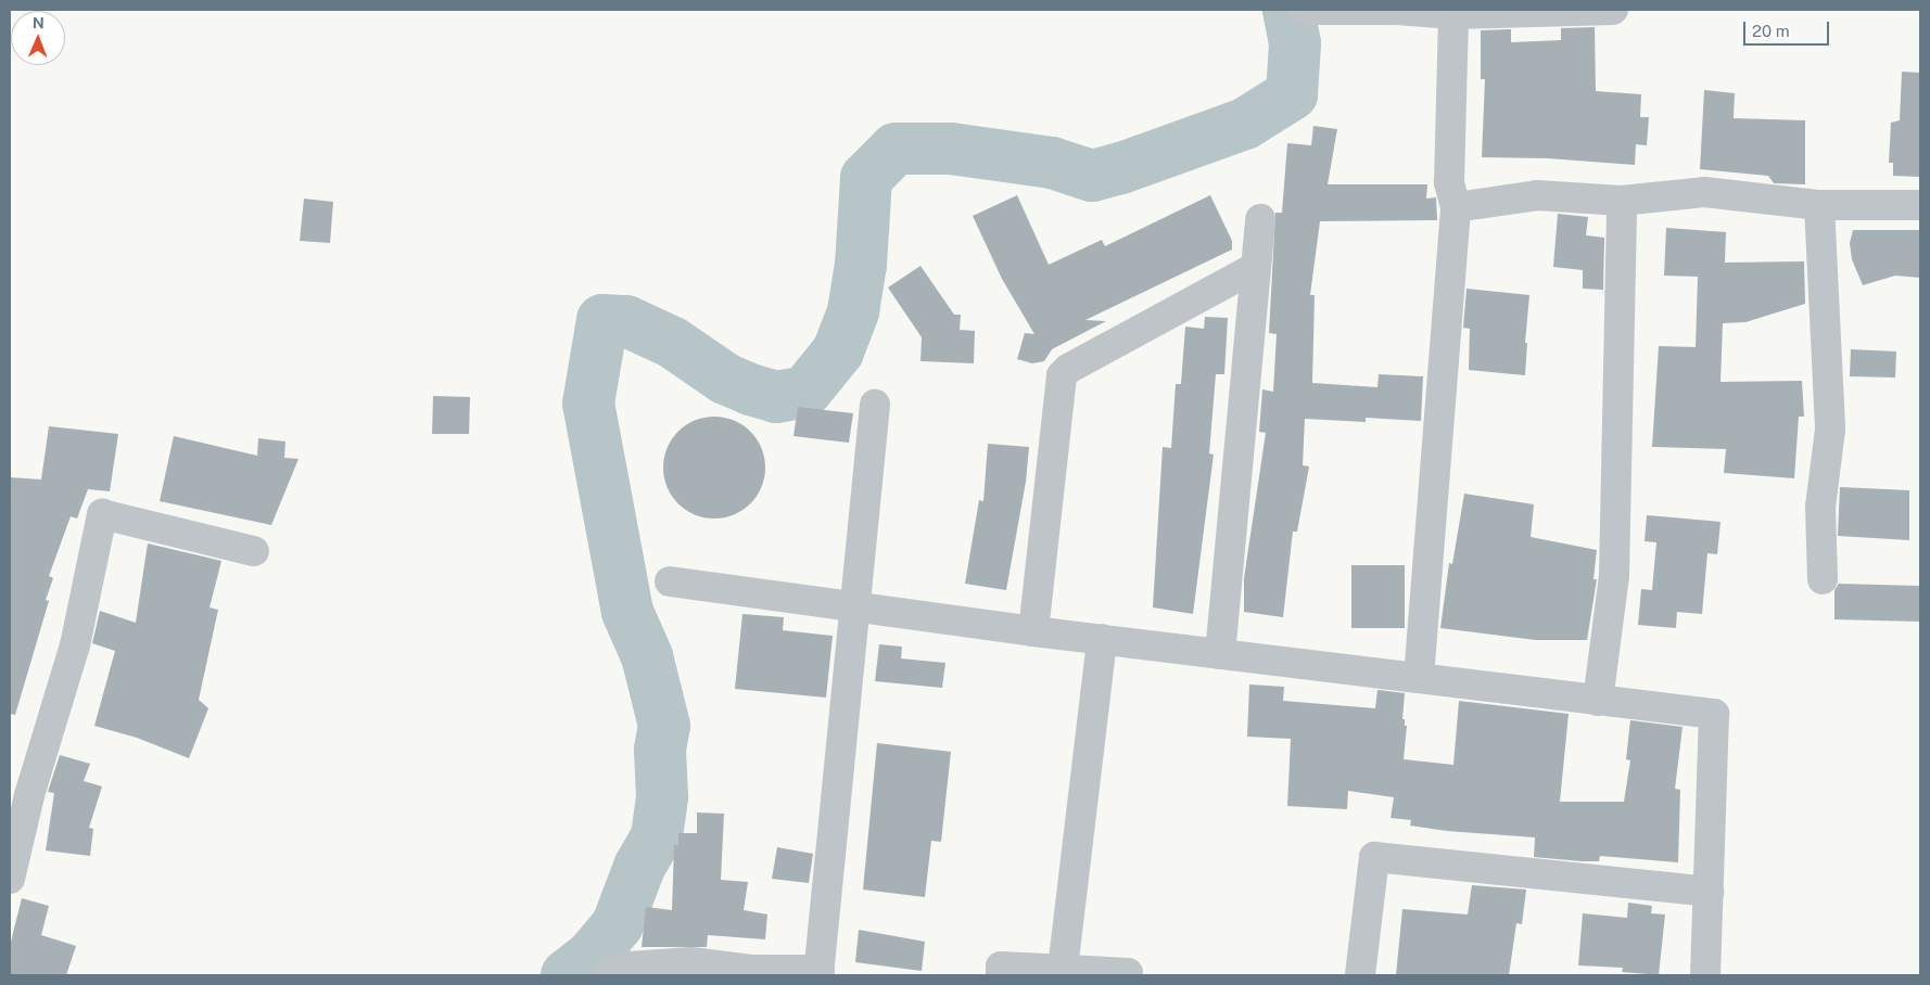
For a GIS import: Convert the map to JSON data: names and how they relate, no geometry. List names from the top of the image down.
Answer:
{
  "scale_bar": "20 m",
  "north": "top"
}
